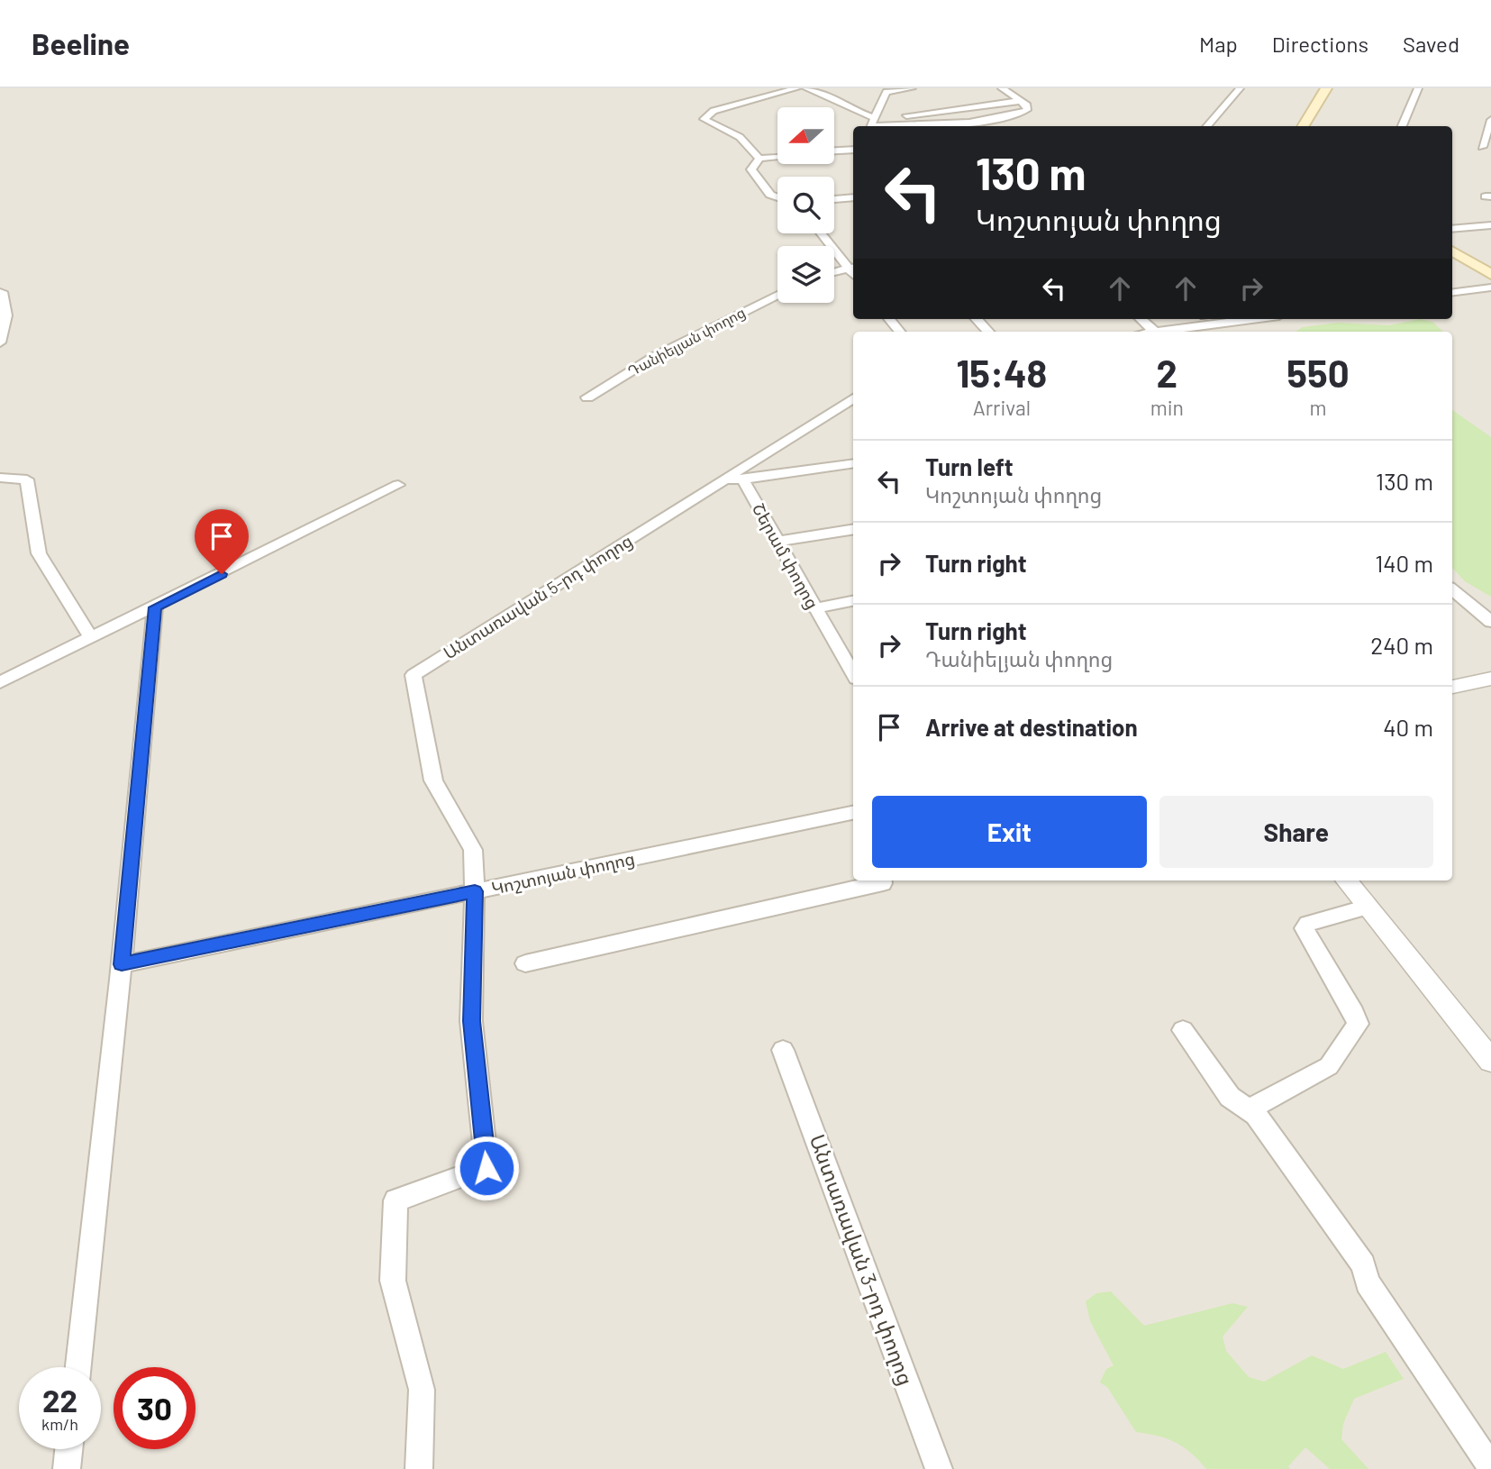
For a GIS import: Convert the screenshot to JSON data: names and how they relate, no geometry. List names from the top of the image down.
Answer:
{
  "streets": {
    "street": [
      "Դանիելյան փողոց",
      "Շերամ փողոց",
      "Անտառավան 5-րդ փողոց",
      "Կոշտոյան փողոց",
      "Անտառավան 3-րդ փողոց"
    ]
  },
  "crossings": [
    ["Շերամ փողոց", "Անտառավան 5-րդ փողոց"],
    ["Անտառավան 5-րդ փողոց", "Կոշտոյան փողոց"]
  ],
  "north": "left",
  "page": {
    "header": "Beeline",
    "nav": ["Map", "Directions", "Saved"],
    "turn": ["130 m", "Կոշտոյան փողոց"],
    "eta": [
      "15:48",
      "Arrival",
      "2",
      "min",
      "550",
      "m"
    ],
    "list": [
      {
        "name": "Turn left",
        "note": "Կոշտոյան փողոց",
        "value": "130 m"
      },
      {
        "name": "Turn right",
        "value": "140 m"
      },
      {
        "name": "Turn right",
        "note": "Դանիելյան փողոց",
        "value": "240 m"
      },
      {
        "name": "Arrive at destination",
        "value": "40 m"
      }
    ],
    "buttons": ["Exit", "Share"],
    "speed": "22 km/h",
    "limit": "30"
  }
}
